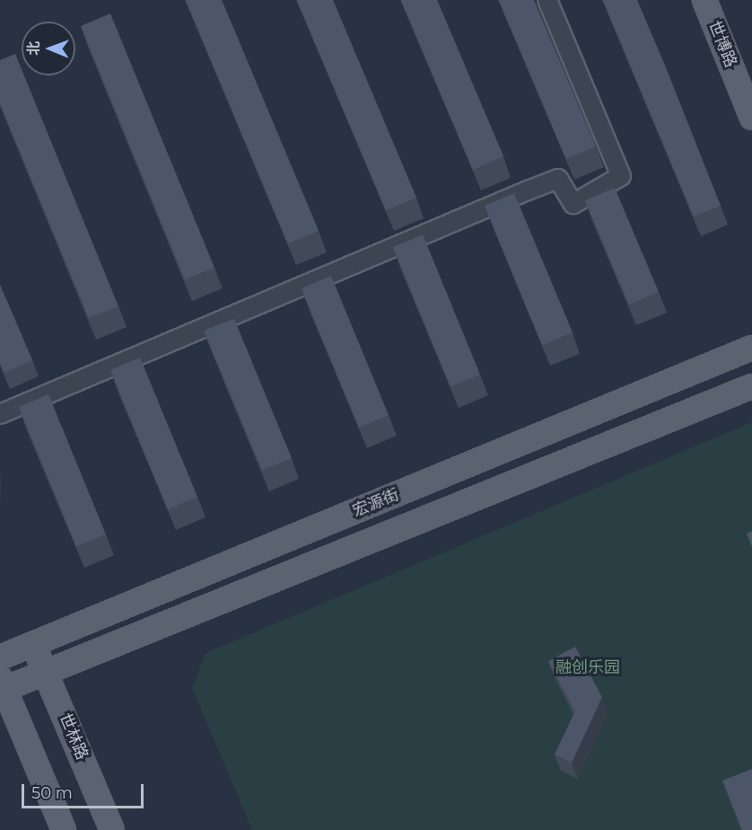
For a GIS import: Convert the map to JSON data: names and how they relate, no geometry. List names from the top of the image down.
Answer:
{
  "streets": {
    "main road": ["世博路", "宏源街", "世林路"]
  },
  "crossings": [
    ["宏源街", "世林路"]
  ],
  "parks": ["融创乐园"],
  "scale_bar": "50 m",
  "north": "left"
}
